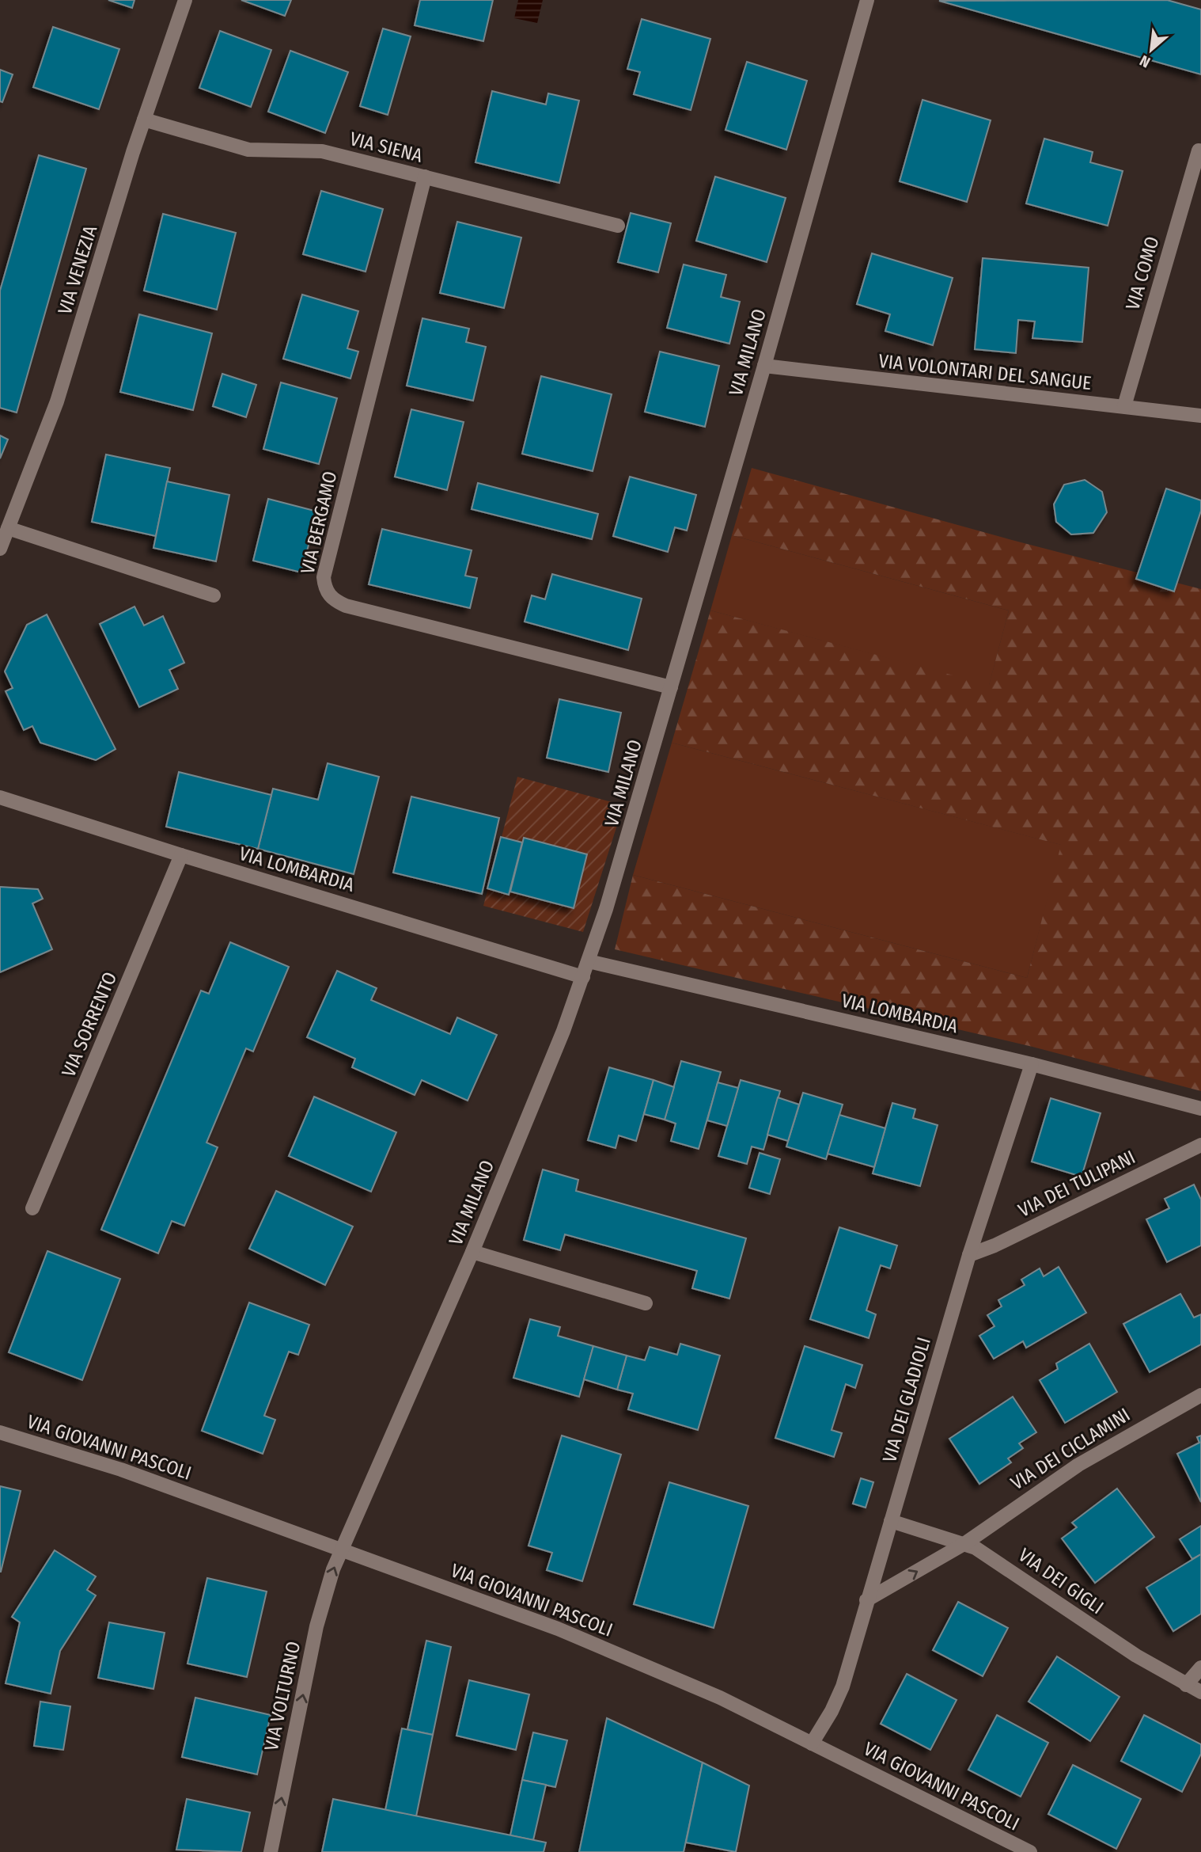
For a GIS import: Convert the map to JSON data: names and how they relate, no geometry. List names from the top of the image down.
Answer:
{
  "streets": {
    "street": [
      "VIA SIENA",
      "VIA VENEZIA",
      "VIA COMO",
      "VIA MILANO",
      "VIA VOLONTARI DEL SANGUE",
      "VIA BERGAMO",
      "VIA LOMBARDIA",
      "VIA SORRENTO",
      "VIA DEI TULIPANI",
      "VIA DEI GLADIOLI",
      "VIA GIOVANNI PASCOLI",
      "VIA DEI CICLAMINI",
      "VIA DEI GIGLI",
      "VIA VOLTURNO"
    ]
  },
  "crossings": [
    ["VIA SIENA", "VIA VENEZIA"],
    ["VIA SIENA", "VIA BERGAMO"],
    ["VIA COMO", "VIA VOLONTARI DEL SANGUE"],
    ["VIA MILANO", "VIA VOLONTARI DEL SANGUE"],
    ["VIA MILANO", "VIA BERGAMO"],
    ["VIA MILANO", "VIA LOMBARDIA"],
    ["VIA MILANO", "VIA GIOVANNI PASCOLI"],
    ["VIA MILANO", "VIA VOLTURNO"],
    ["VIA LOMBARDIA", "VIA SORRENTO"],
    ["VIA LOMBARDIA", "VIA DEI GLADIOLI"],
    ["VIA DEI TULIPANI", "VIA DEI GLADIOLI"],
    ["VIA DEI GLADIOLI", "VIA GIOVANNI PASCOLI"],
    ["VIA DEI GLADIOLI", "VIA DEI CICLAMINI"],
    ["VIA DEI GLADIOLI", "VIA DEI GIGLI"],
    ["VIA GIOVANNI PASCOLI", "VIA VOLTURNO"],
    ["VIA DEI CICLAMINI", "VIA DEI GIGLI"]
  ],
  "one_way": ["VIA VOLTURNO"],
  "north": "bottom left"
}
